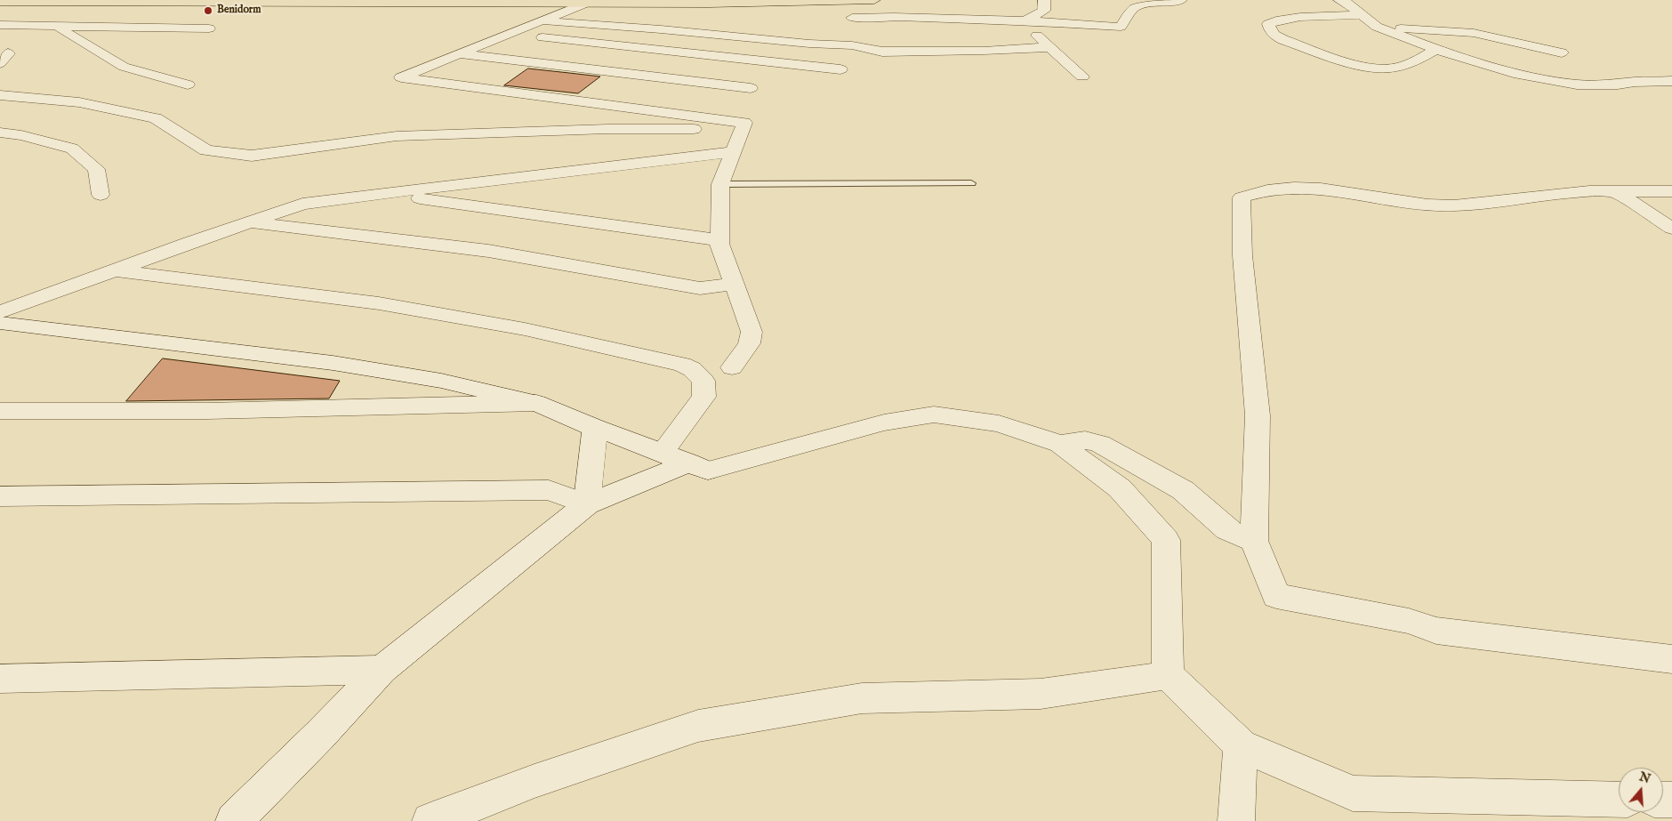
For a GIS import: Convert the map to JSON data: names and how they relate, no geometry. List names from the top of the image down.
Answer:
{
  "places": ["Benidorm"],
  "north": "top"
}
